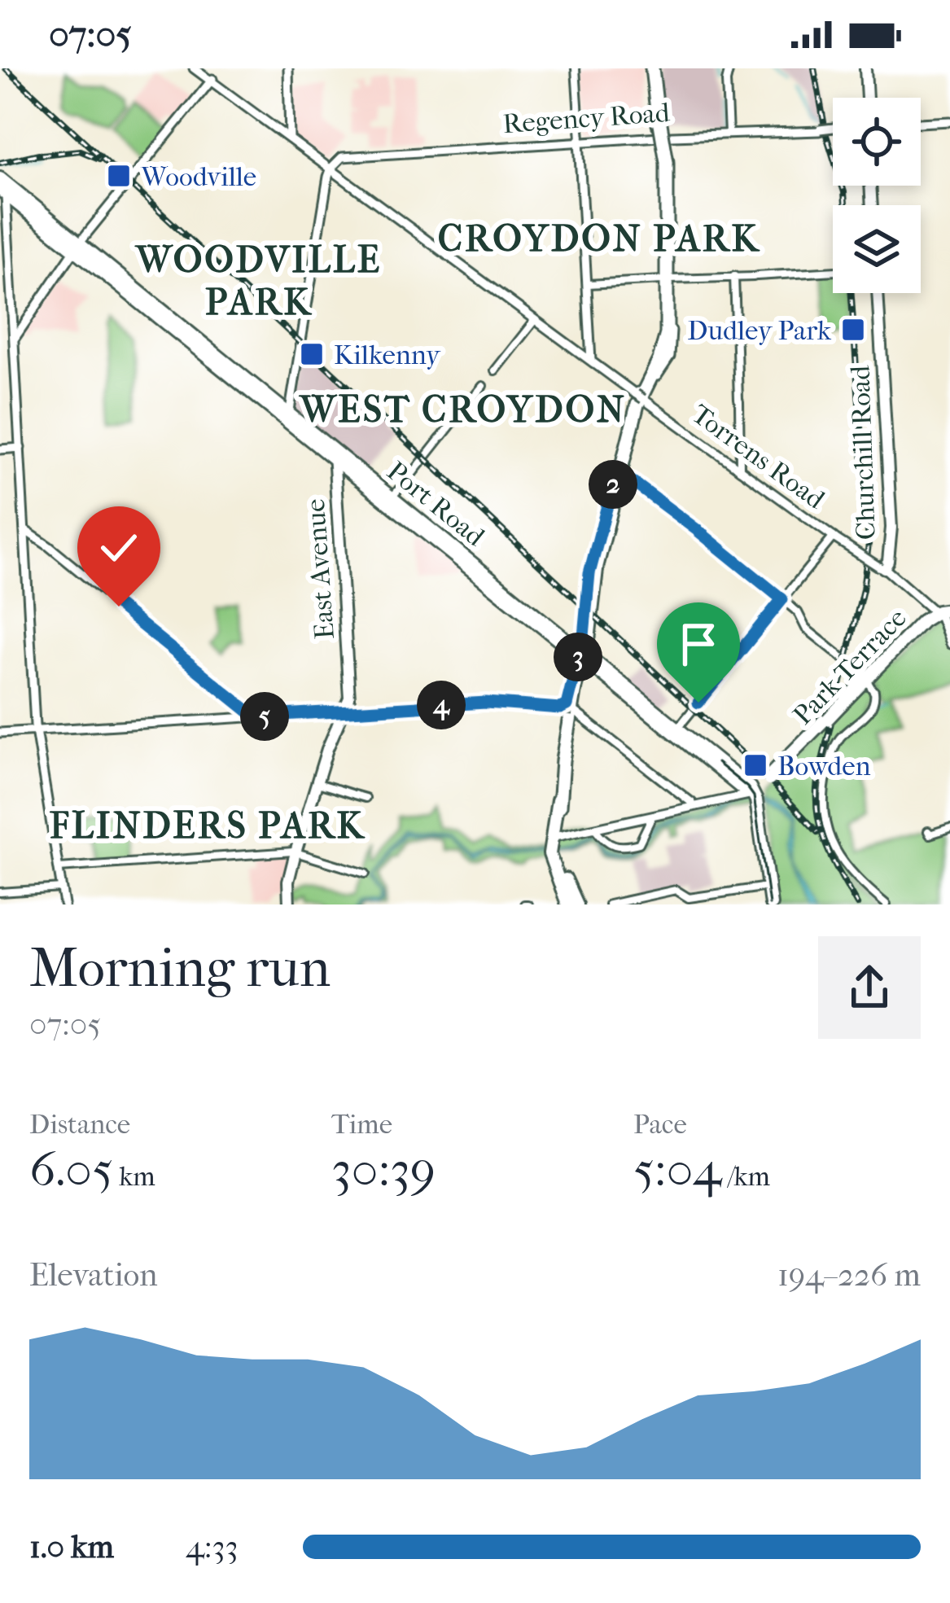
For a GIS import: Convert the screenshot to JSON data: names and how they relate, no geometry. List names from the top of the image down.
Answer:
{
  "streets": {
    "highway": ["Port Road", "Park Terrace"],
    "main road": [
      "Regency Road",
      "Churchill Road",
      "Torrens Road",
      "East Avenue"
    ]
  },
  "crossings": [
    ["Regency Road", "Torrens Road"],
    ["Churchill Road", "Torrens Road"],
    ["Torrens Road", "Park Terrace"],
    ["Port Road", "East Avenue"],
    ["Port Road", "Park Terrace"]
  ],
  "districts": [
    "CROYDON PARK",
    "WOODVILLE PARK",
    "WEST CROYDON",
    "FLINDERS PARK"
  ],
  "places": {
    "transit": [
      "Woodville",
      "Dudley Park",
      "Kilkenny",
      "Bowden"
    ]
  },
  "page": {
    "status": "07:05",
    "pins": [
      "2",
      "3",
      "4",
      "5"
    ],
    "heading": ["Morning run", "07:05"],
    "stats": [
      ["Distance", "6.05 km"],
      ["Time", "30:39"],
      ["Pace", "5:04 /km"]
    ],
    "chart": ["Elevation", "194–226 m"],
    "list": [
      {
        "name": "1.0 km",
        "note": "4:33"
      }
    ]
  }
}
